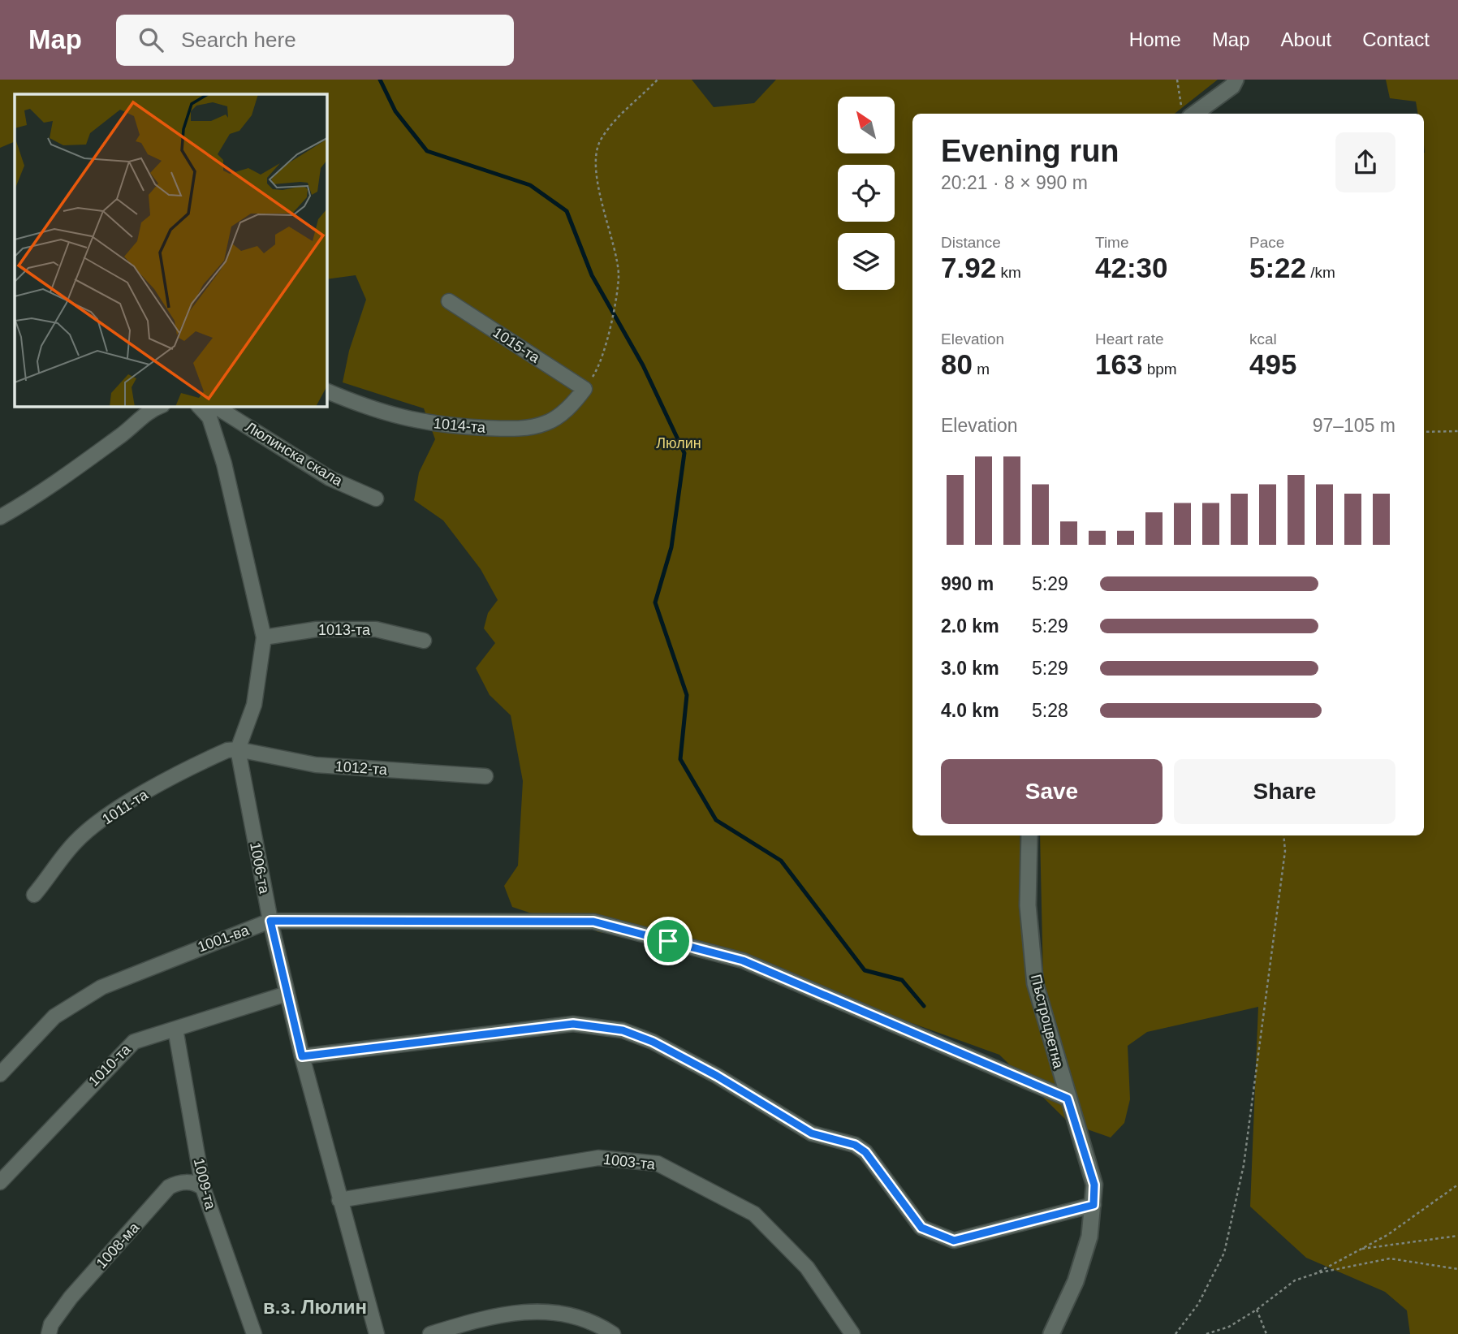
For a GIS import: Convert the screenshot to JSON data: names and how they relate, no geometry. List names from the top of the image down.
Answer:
{
  "streets": {
    "street": [
      "1015-та",
      "1014-та",
      "Люлинска скала",
      "1013-та",
      "1012-та",
      "1011-та",
      "1006-та",
      "1001-ва",
      "Пъстроцветна",
      "1010-та",
      "1003-та",
      "1009-та",
      "1008-ма"
    ]
  },
  "crossings": [
    ["1015-та", "1014-та"],
    ["1012-та", "1011-та"],
    ["1012-та", "1006-та"],
    ["1011-та", "1006-та"],
    ["1006-та", "1001-ва"],
    ["1006-та", "1010-та"],
    ["1006-та", "1003-та"],
    ["1001-ва", "Пъстроцветна"],
    ["1010-та", "1009-та"],
    ["1009-та", "1008-ма"]
  ],
  "districts": ["в.з. Люлин"],
  "parks": ["Люлин"],
  "north": "top left",
  "page": {
    "header": "Map",
    "search": "Search here",
    "nav": [
      "Home",
      "Map",
      "About",
      "Contact"
    ],
    "heading": ["Evening run", "20:21 · 8 × 990 m"],
    "stats": [
      ["Distance", "7.92 km"],
      ["Time", "42:30"],
      ["Pace", "5:22 /km"],
      ["Elevation", "80 m"],
      ["Heart rate", "163 bpm"],
      ["kcal", "495"]
    ],
    "chart": ["Elevation", "97–105 m"],
    "list": [
      {
        "name": "990 m",
        "note": "5:29"
      },
      {
        "name": "2.0 km",
        "note": "5:29"
      },
      {
        "name": "3.0 km",
        "note": "5:29"
      },
      {
        "name": "4.0 km",
        "note": "5:28"
      }
    ],
    "buttons": ["Save", "Share"]
  }
}
